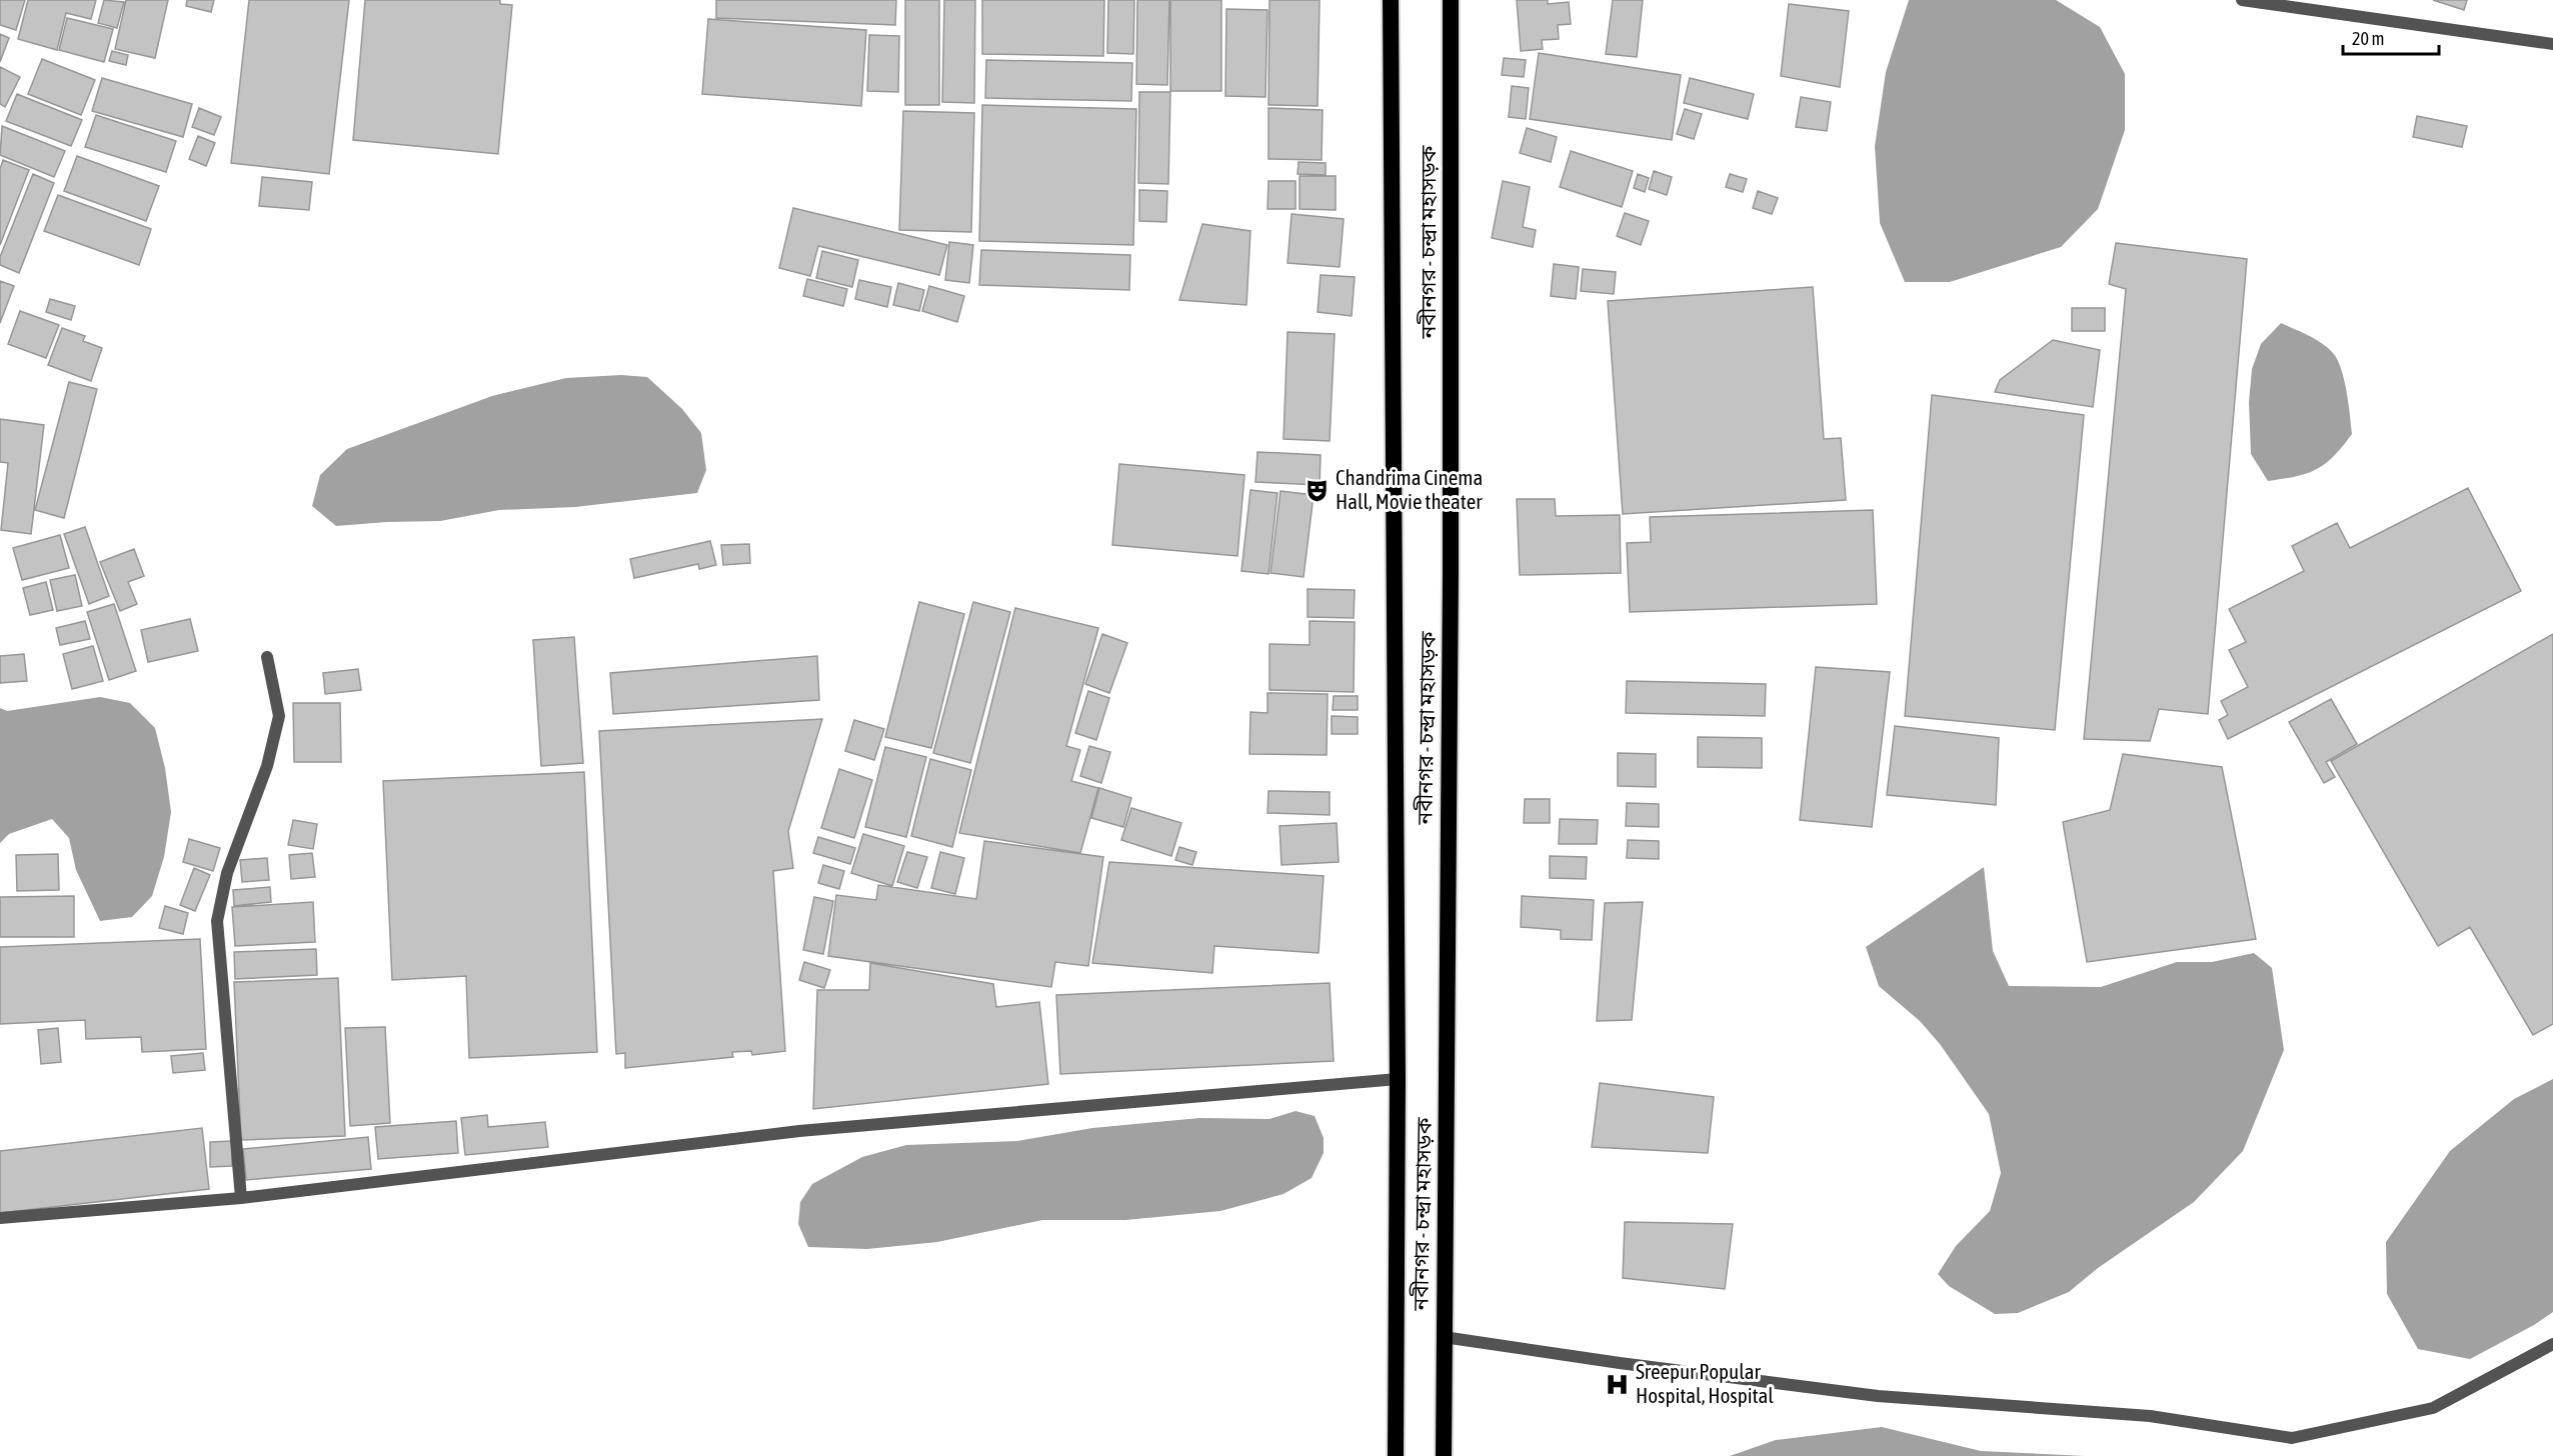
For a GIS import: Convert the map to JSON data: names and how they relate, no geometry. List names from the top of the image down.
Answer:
{
  "streets": {
    "highway": ["নবীনগর - চন্দ্রা মহাসড়ক"]
  },
  "places": {
    "theatre": ["Chandrima Cinema Hall, Movie theater"],
    "hospital": ["Sreepur Popular Hospital, Hospital"]
  },
  "scale_bar": "20 m"
}
